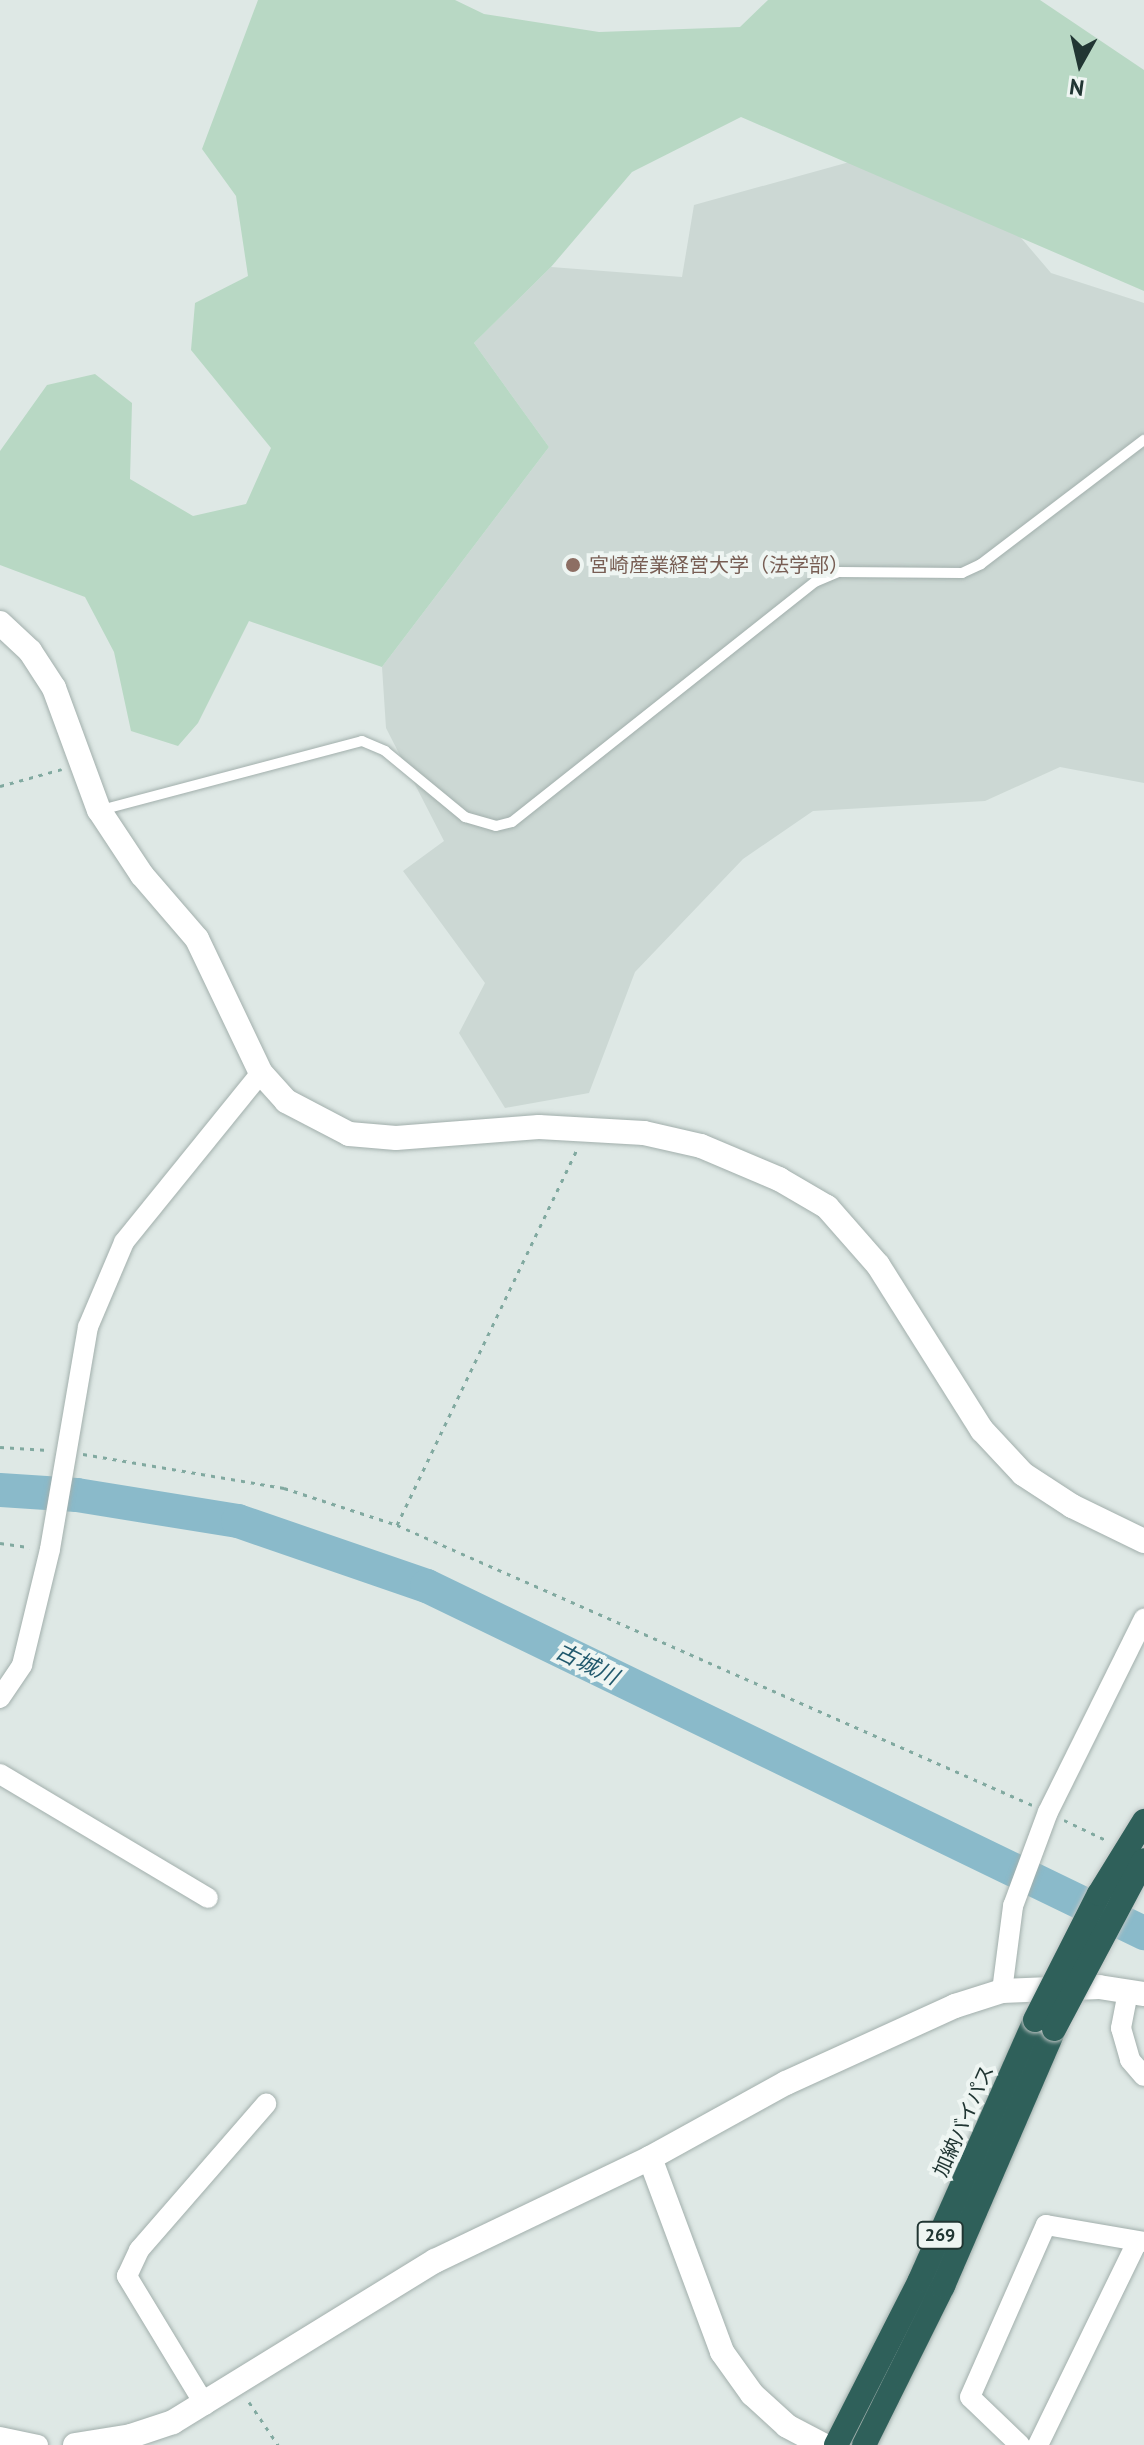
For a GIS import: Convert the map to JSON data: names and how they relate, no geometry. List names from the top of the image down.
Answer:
{
  "streets": {
    "highway": ["加納バイパス", "269"]
  },
  "water": ["古城川"],
  "places": ["宮崎産業経営大学（法学部）"],
  "north": "bottom"
}
